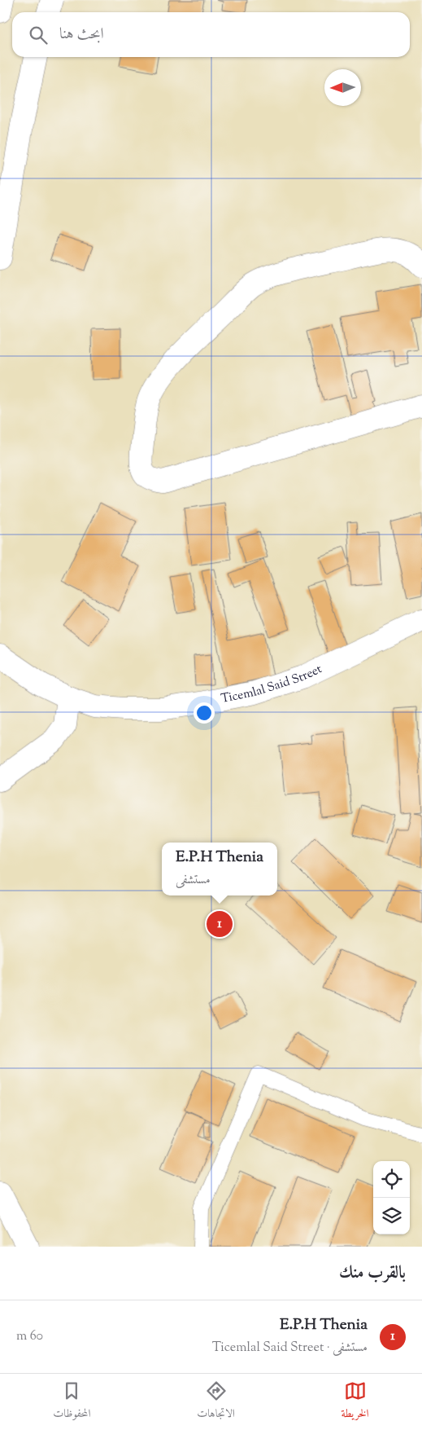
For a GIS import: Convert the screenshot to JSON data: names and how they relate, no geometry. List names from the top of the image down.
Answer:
{
  "streets": {
    "main road": ["Ticemlal Said Street"]
  },
  "north": "left",
  "page": {
    "search": "ابحث هنا",
    "popup": ["E.P.H Thenia", "مستشفى"],
    "pins": "1",
    "heading": "بالقرب منك",
    "list": [
      {
        "mark": "1",
        "name": "E.P.H Thenia",
        "note": "مستشفى · Ticemlal Said Street",
        "value": "60 m"
      }
    ],
    "nav": ["الخريطة", "الاتجاهات", "المحفوظات"]
  }
}
